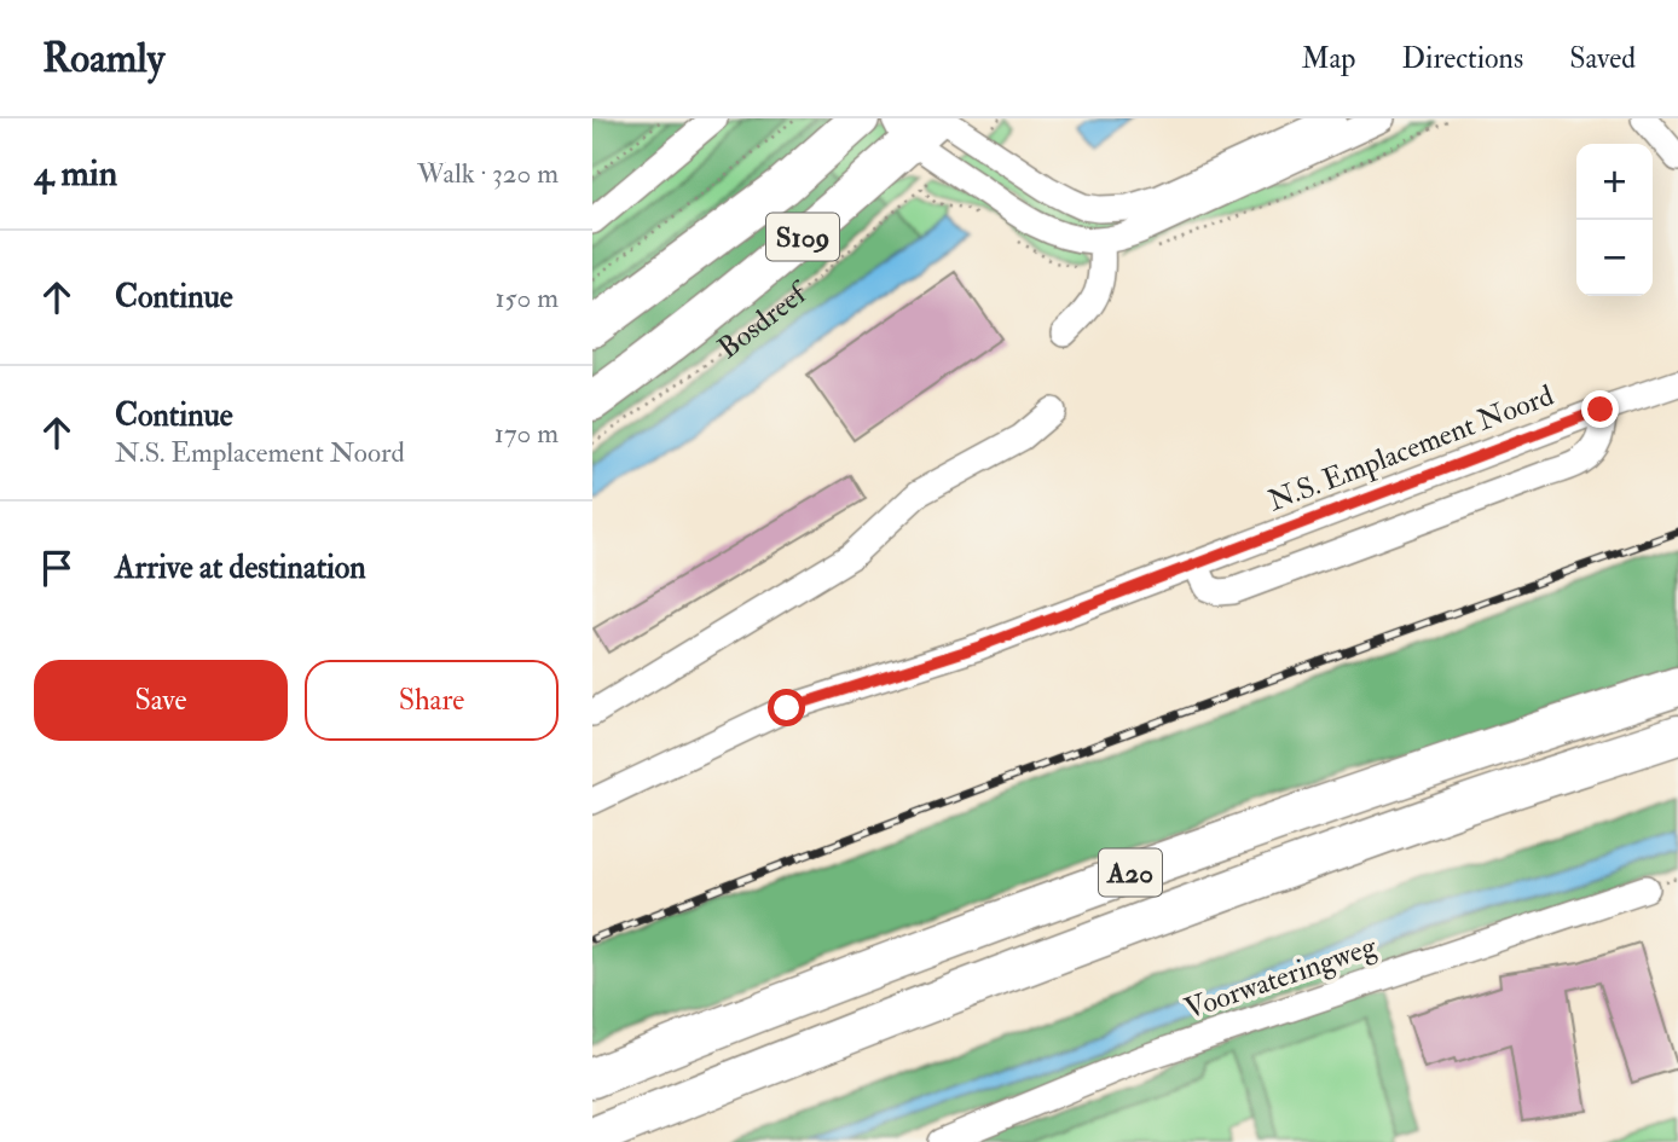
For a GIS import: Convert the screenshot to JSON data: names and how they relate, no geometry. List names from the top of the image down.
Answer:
{
  "streets": {
    "highway": ["S109", "Bosdreef", "A20"],
    "street": ["N.S. Emplacement Noord", "Voorwateringweg"]
  },
  "page": {
    "header": "Roamly",
    "nav": ["Map", "Directions", "Saved"],
    "heading": ["4 min", "Walk · 320 m"],
    "map_buttons": ["+", "−"],
    "list": [
      ["Continue", "150 m"],
      ["Continue", "N.S. Emplacement Noord", "170 m"],
      "Arrive at destination"
    ],
    "buttons": ["Save", "Share"]
  }
}
